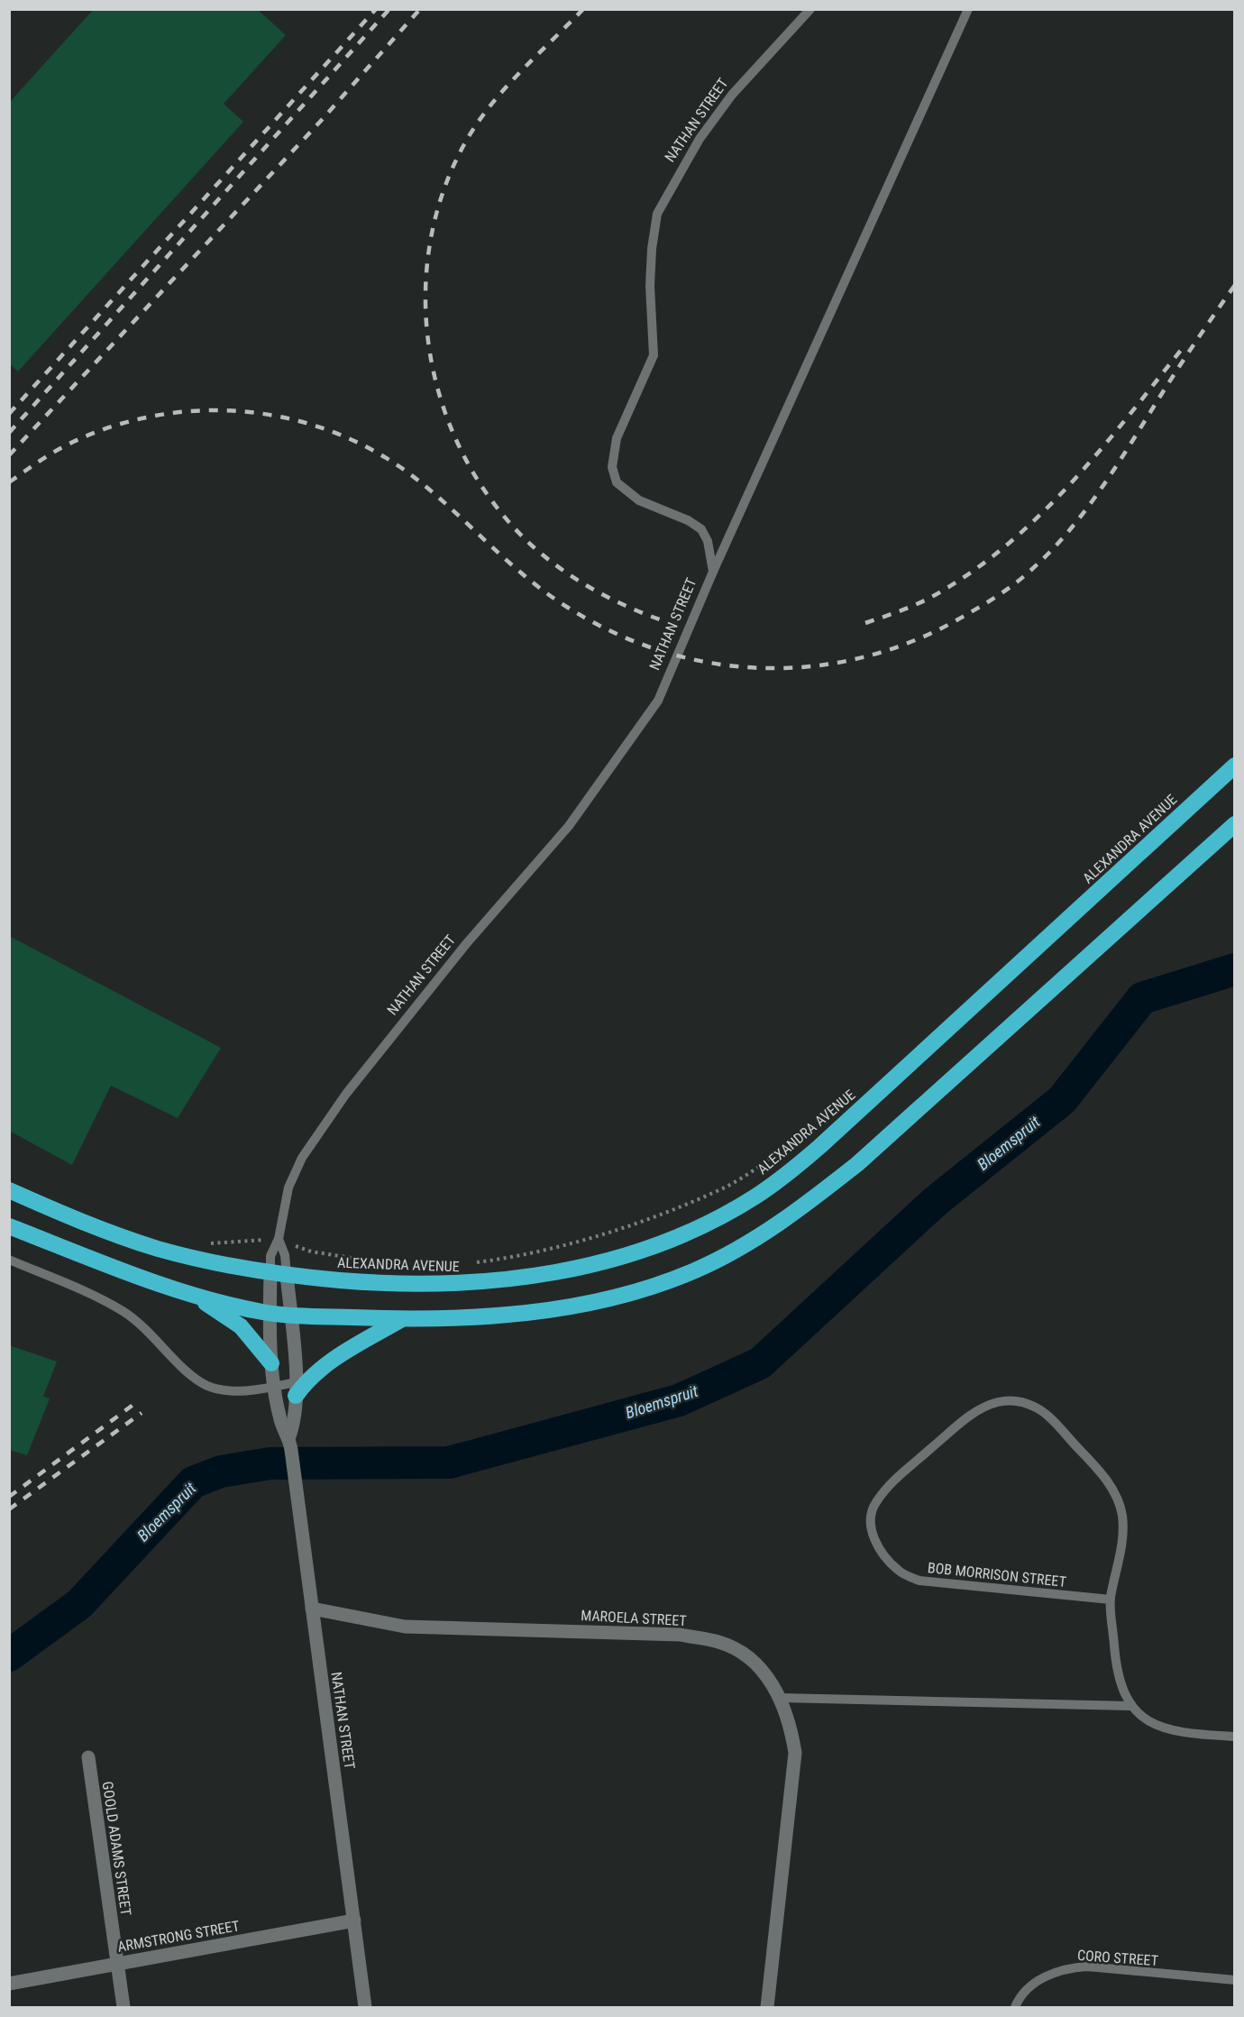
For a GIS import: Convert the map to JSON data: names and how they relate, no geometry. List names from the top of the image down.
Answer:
{
  "streets": {
    "highway": ["ALEXANDRA AVENUE"],
    "street": [
      "NATHAN STREET",
      "MAROELA STREET",
      "GOOLD ADAMS STREET",
      "ARMSTRONG STREET"
    ],
    "lane": ["BOB MORRISON STREET", "CORO STREET"]
  },
  "crossings": [
    ["NATHAN STREET", "ALEXANDRA AVENUE"],
    ["NATHAN STREET", "MAROELA STREET"],
    ["NATHAN STREET", "ARMSTRONG STREET"],
    ["GOOLD ADAMS STREET", "ARMSTRONG STREET"]
  ],
  "water": ["Bloemspruit"]
}
